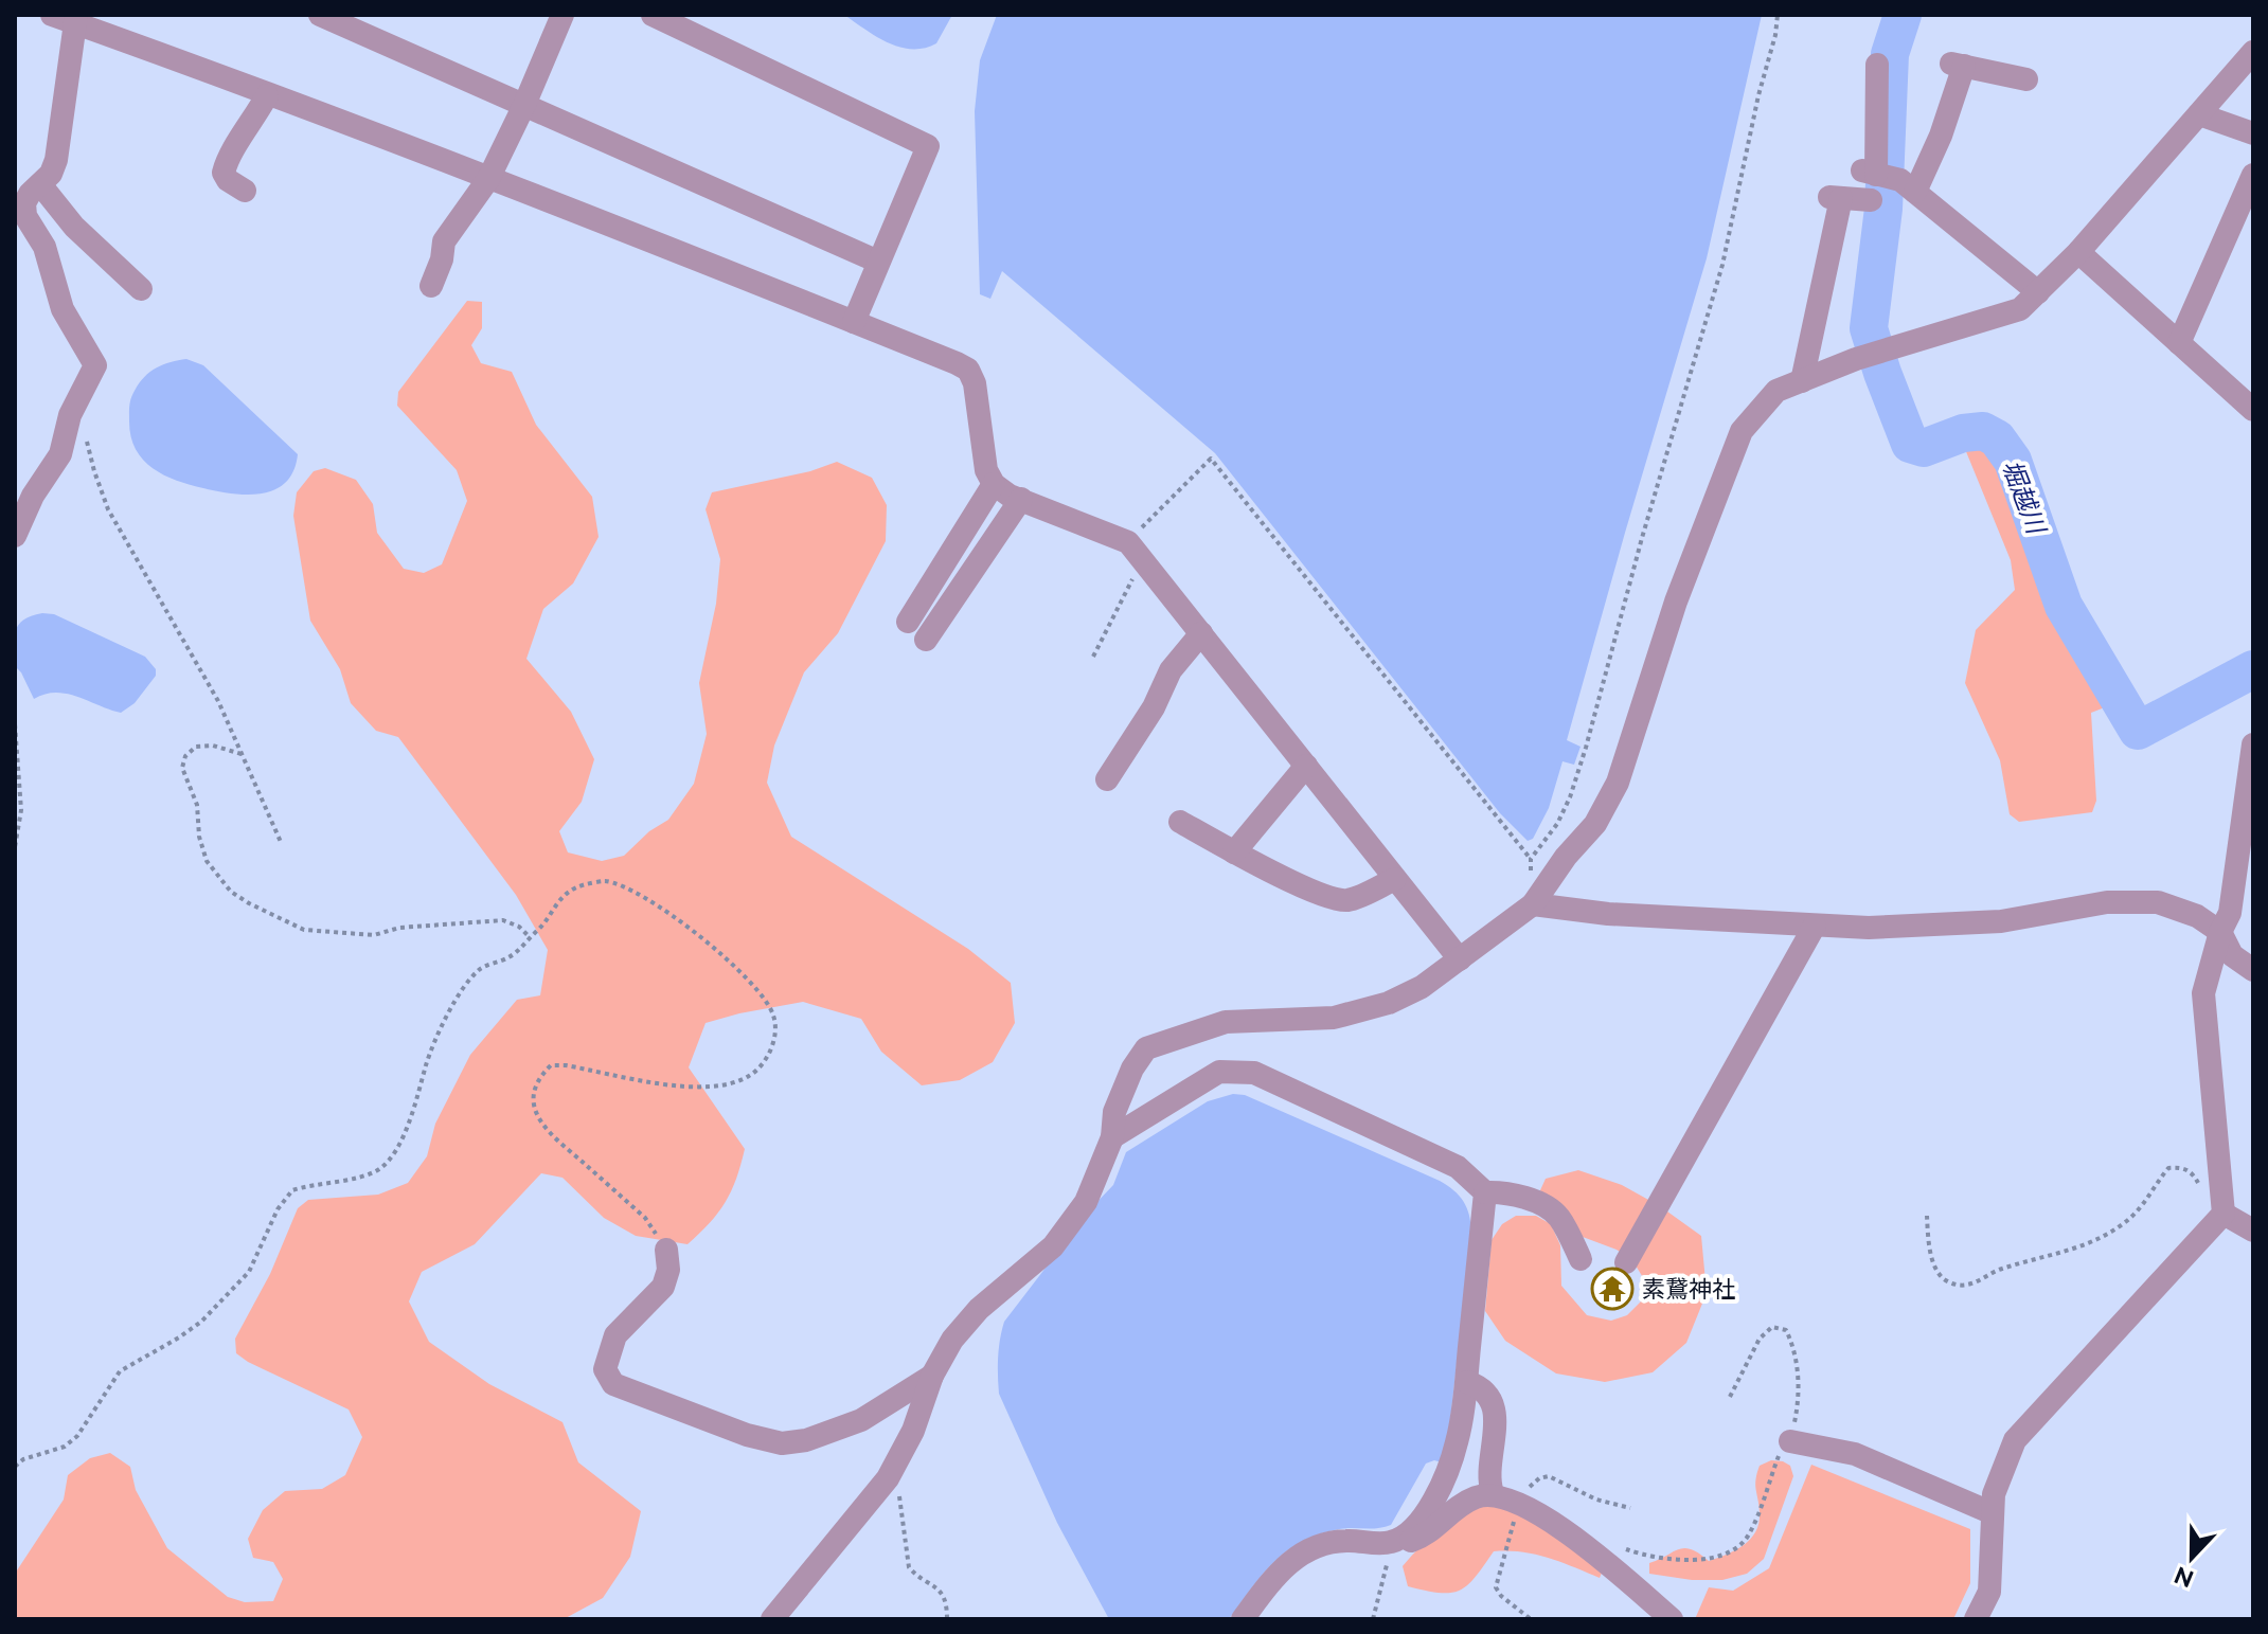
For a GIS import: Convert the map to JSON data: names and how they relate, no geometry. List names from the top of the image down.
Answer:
{
  "water": ["堀越川"],
  "places": {
    "temple": ["素鵞神社"]
  },
  "north": "bottom"
}
